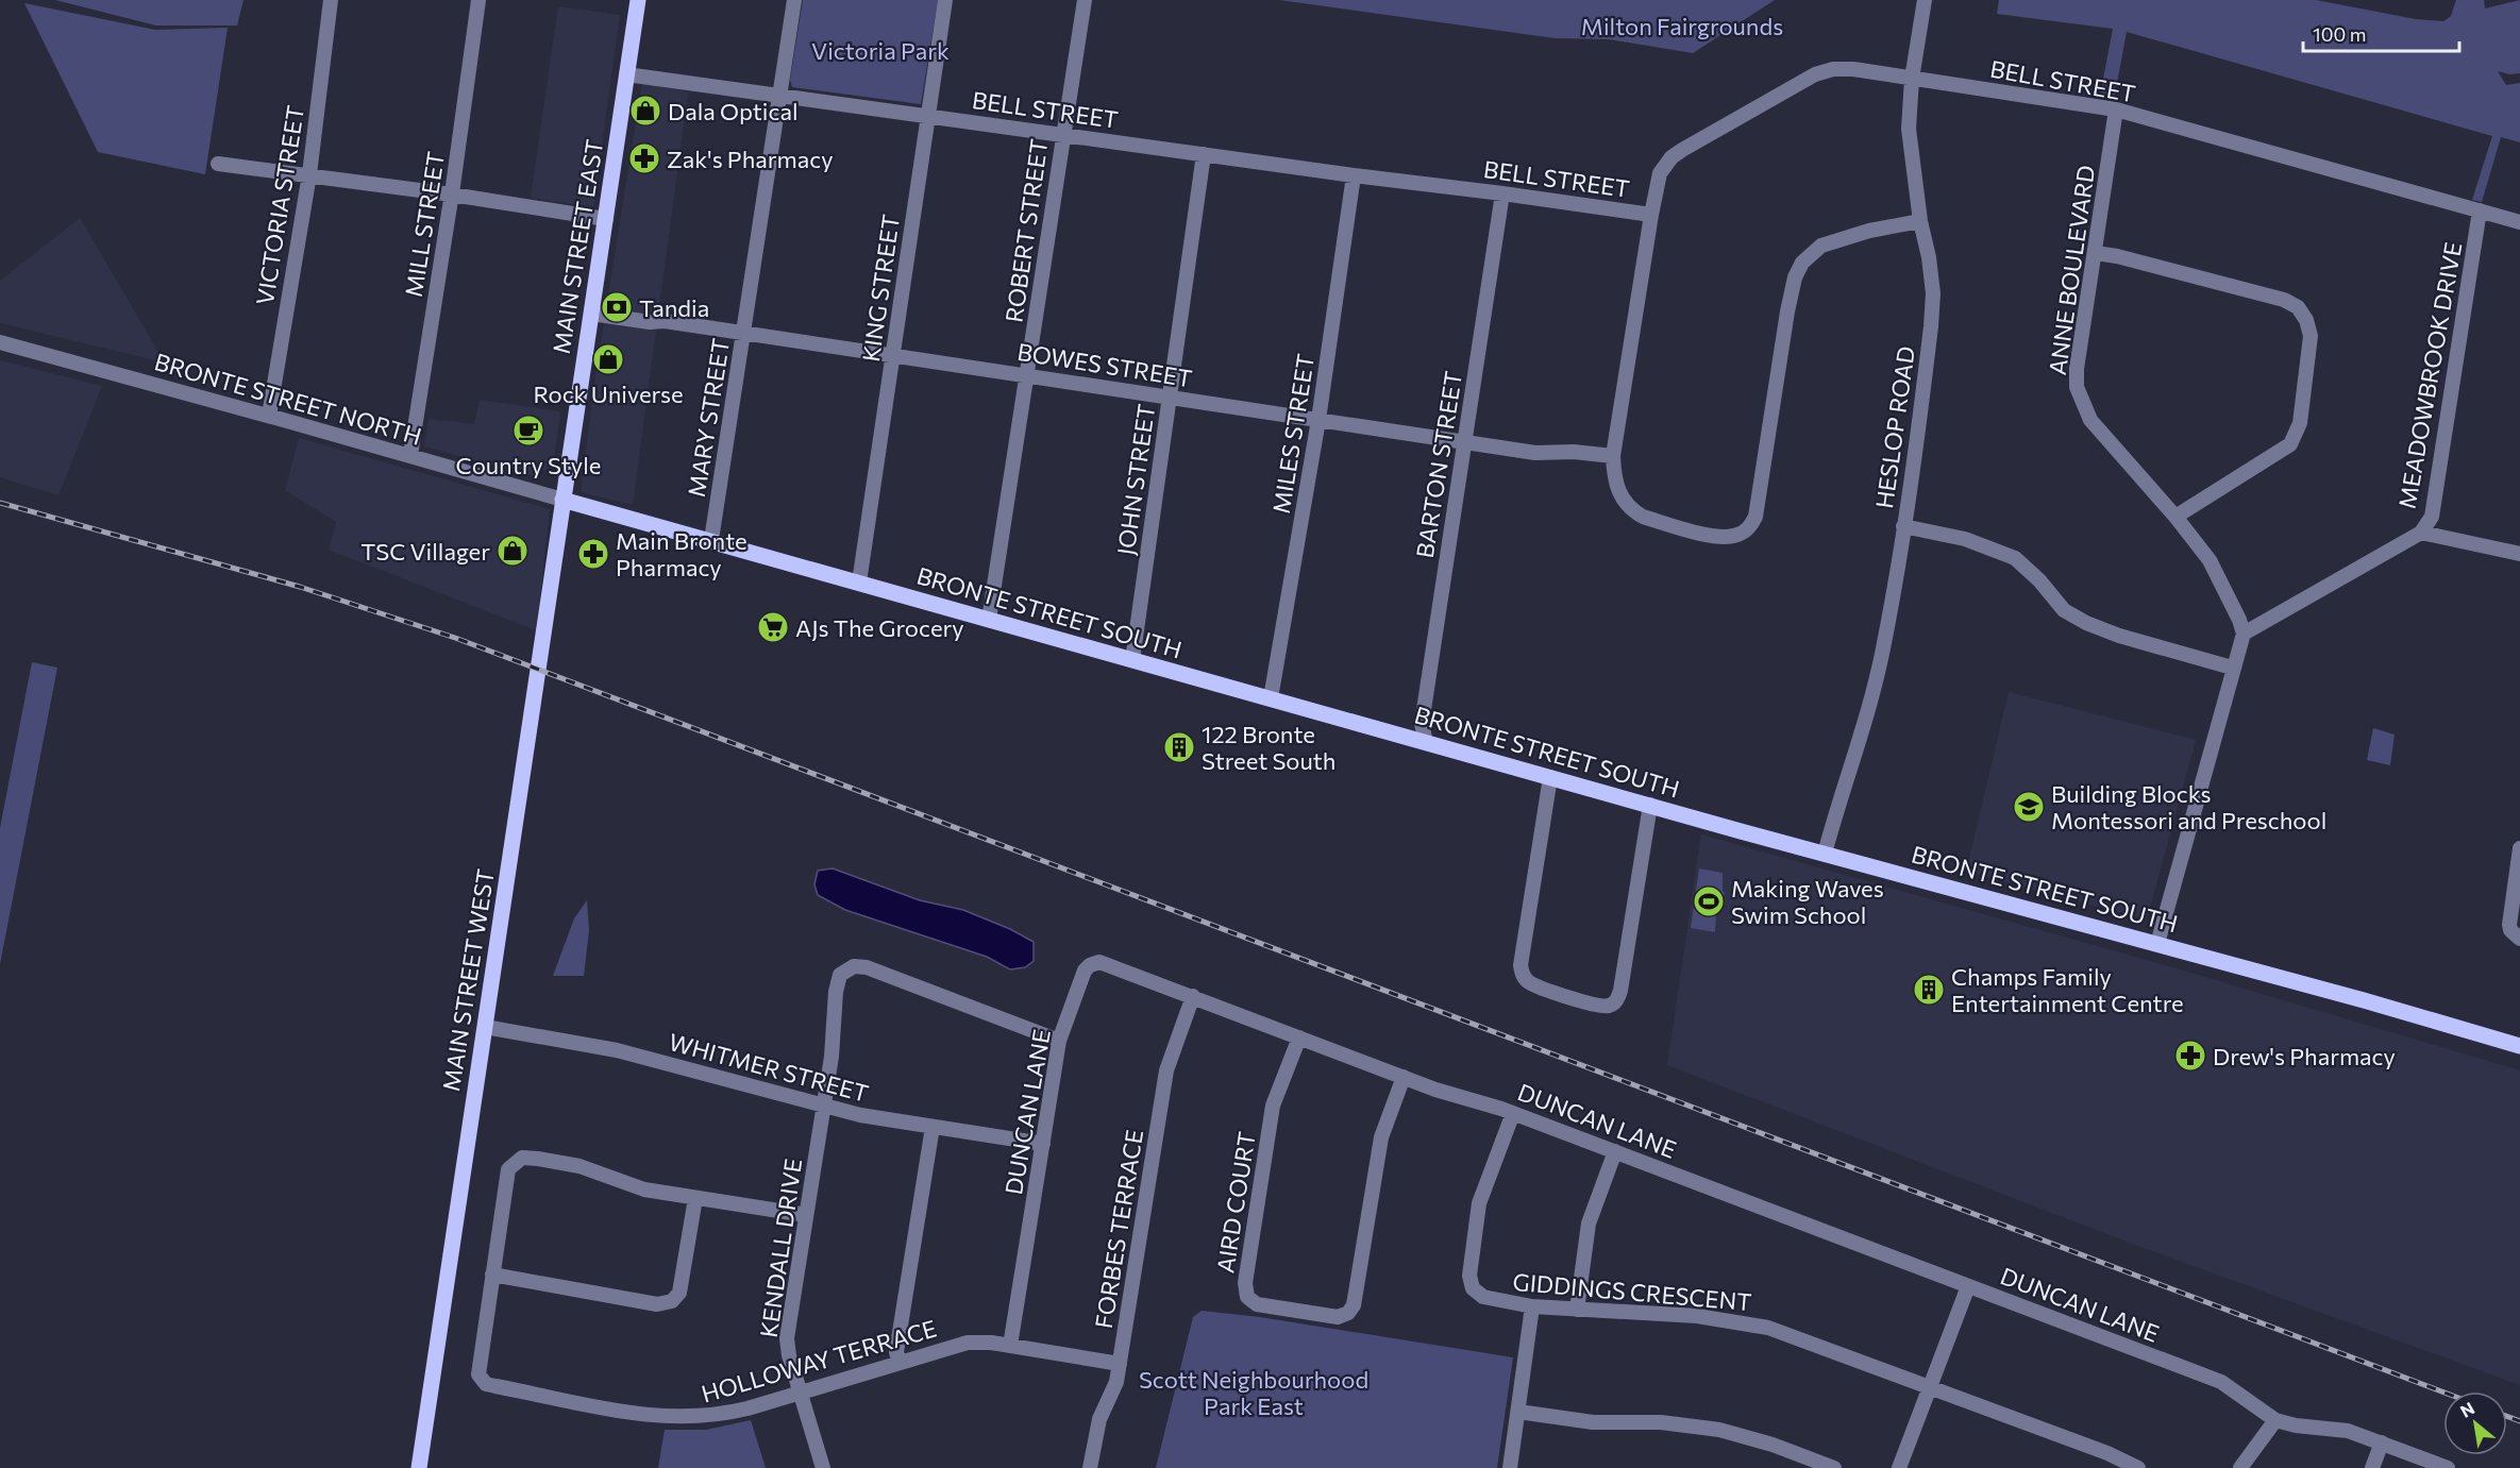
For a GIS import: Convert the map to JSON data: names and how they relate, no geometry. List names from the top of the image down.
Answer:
{
  "streets": {
    "main road": ["MAIN STREET EAST", "BRONTE STREET SOUTH", "MAIN STREET WEST"],
    "street": [
      "BELL STREET",
      "VICTORIA STREET",
      "MILL STREET",
      "ROBERT STREET",
      "ANNE BOULEVARD",
      "KING STREET",
      "BOWES STREET",
      "MEADOWBROOK DRIVE",
      "BRONTE STREET NORTH",
      "MARY STREET",
      "HESLOP ROAD",
      "MILES STREET",
      "BARTON STREET",
      "JOHN STREET",
      "WHITMER STREET",
      "DUNCAN LANE",
      "AIRD COURT",
      "FORBES TERRACE",
      "KENDALL DRIVE",
      "GIDDINGS CRESCENT",
      "HOLLOWAY TERRACE"
    ]
  },
  "crossings": [
    ["BELL STREET", "ROBERT STREET"],
    ["BELL STREET", "MAIN STREET EAST"],
    ["BELL STREET", "ANNE BOULEVARD"],
    ["BELL STREET", "KING STREET"],
    ["BELL STREET", "MEADOWBROOK DRIVE"],
    ["BELL STREET", "MARY STREET"],
    ["BELL STREET", "HESLOP ROAD"],
    ["BELL STREET", "MILES STREET"],
    ["BELL STREET", "BARTON STREET"],
    ["BELL STREET", "JOHN STREET"],
    ["VICTORIA STREET", "BRONTE STREET NORTH"],
    ["MILL STREET", "BRONTE STREET NORTH"],
    ["ROBERT STREET", "BOWES STREET"],
    ["ROBERT STREET", "BRONTE STREET SOUTH"],
    ["MAIN STREET EAST", "BOWES STREET"],
    ["MAIN STREET EAST", "BRONTE STREET NORTH"],
    ["MAIN STREET EAST", "BRONTE STREET SOUTH"],
    ["MAIN STREET EAST", "MAIN STREET WEST"],
    ["ANNE BOULEVARD", "MEADOWBROOK DRIVE"],
    ["KING STREET", "BOWES STREET"],
    ["KING STREET", "BRONTE STREET SOUTH"],
    ["BOWES STREET", "MARY STREET"],
    ["BOWES STREET", "MILES STREET"],
    ["BOWES STREET", "BARTON STREET"],
    ["BOWES STREET", "JOHN STREET"],
    ["BRONTE STREET NORTH", "BRONTE STREET SOUTH"],
    ["BRONTE STREET NORTH", "MAIN STREET WEST"],
    ["MARY STREET", "BRONTE STREET SOUTH"],
    ["HESLOP ROAD", "BRONTE STREET SOUTH"],
    ["MILES STREET", "BRONTE STREET SOUTH"],
    ["BARTON STREET", "BRONTE STREET SOUTH"],
    ["JOHN STREET", "BRONTE STREET SOUTH"],
    ["BRONTE STREET SOUTH", "MAIN STREET WEST"],
    ["MAIN STREET WEST", "WHITMER STREET"],
    ["WHITMER STREET", "DUNCAN LANE"],
    ["WHITMER STREET", "KENDALL DRIVE"],
    ["DUNCAN LANE", "AIRD COURT"],
    ["DUNCAN LANE", "FORBES TERRACE"],
    ["DUNCAN LANE", "KENDALL DRIVE"],
    ["DUNCAN LANE", "GIDDINGS CRESCENT"],
    ["DUNCAN LANE", "HOLLOWAY TERRACE"],
    ["FORBES TERRACE", "HOLLOWAY TERRACE"],
    ["KENDALL DRIVE", "HOLLOWAY TERRACE"]
  ],
  "parks": ["Milton Fairgrounds", "Victoria Park", "Scott Neighbourhood Park East"],
  "places": {
    "shop": ["Dala Optical", "Rock Universe", "TSC Villager"],
    "pharmacy": ["Zak's Pharmacy", "Main Bronte Pharmacy", "Drew's Pharmacy"],
    "bank": ["Tandia"],
    "cafe": ["Country Style"],
    "supermarket": ["AJs The Grocery"],
    "building": ["122 Bronte Street South", "Champs Family Entertainment Centre"],
    "school or university": ["Building Blocks Montessori and Preschool"],
    "sports": ["Making Waves Swim School"]
  },
  "scale_bar": "100 m",
  "north": "top left"
}
